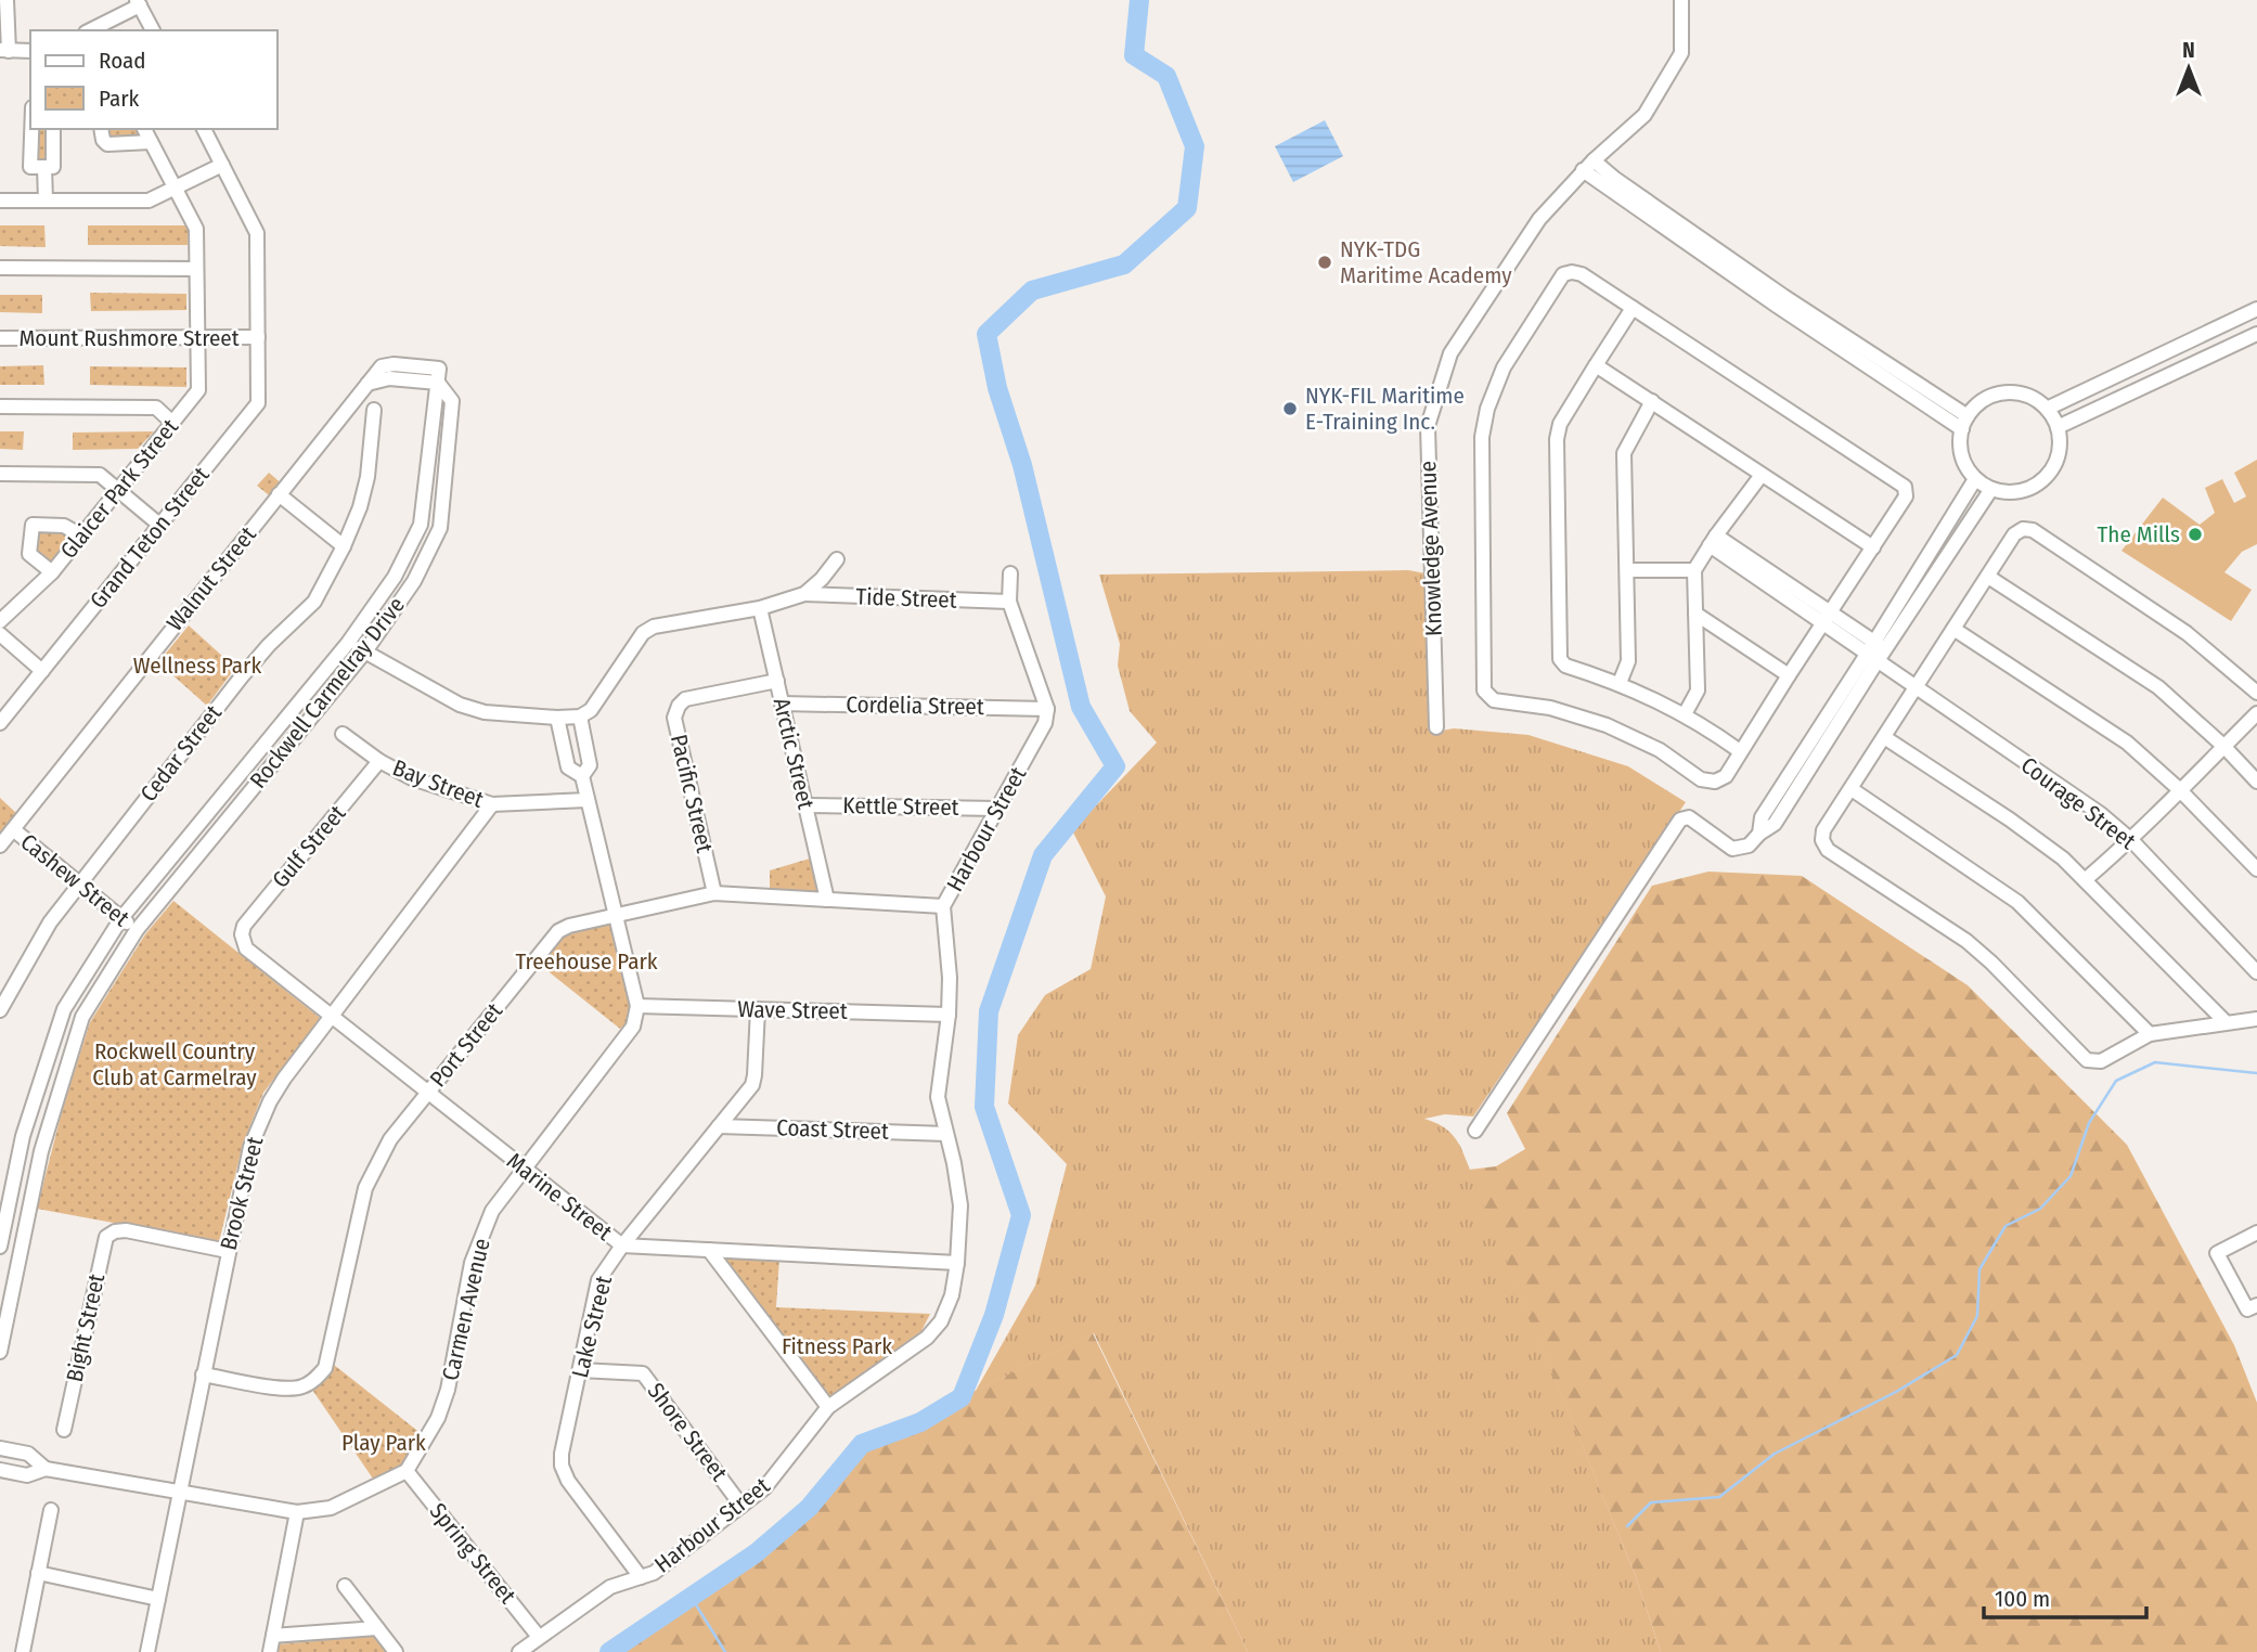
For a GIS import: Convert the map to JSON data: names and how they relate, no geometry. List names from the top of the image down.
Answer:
{
  "streets": {
    "street": [
      "Mount Rushmore Street",
      "Glaicer Park Street",
      "Grand Teton Street",
      "Knowledge Avenue",
      "Walnut Street",
      "Tide Street",
      "Rockwell Carmelray Drive",
      "Cordelia Street",
      "Cedar Street",
      "Arctic Street",
      "Bay Street",
      "Pacific Street",
      "Courage Street",
      "Kettle Street",
      "Harbour Street",
      "Gulf Street",
      "Cashew Street",
      "Wave Street",
      "Port Street",
      "Coast Street",
      "Brook Street",
      "Marine Street",
      "Carmen Avenue",
      "Lake Street",
      "Bight Street",
      "Shore Street",
      "Spring Street"
    ]
  },
  "crossings": [
    ["Mount Rushmore Street", "Glaicer Park Street"],
    ["Mount Rushmore Street", "Grand Teton Street"],
    ["Walnut Street", "Rockwell Carmelray Drive"],
    ["Walnut Street", "Cashew Street"],
    ["Rockwell Carmelray Drive", "Cashew Street"],
    ["Cordelia Street", "Arctic Street"],
    ["Cordelia Street", "Harbour Street"],
    ["Cedar Street", "Cashew Street"],
    ["Arctic Street", "Pacific Street"],
    ["Arctic Street", "Kettle Street"],
    ["Arctic Street", "Port Street"],
    ["Bay Street", "Gulf Street"],
    ["Bay Street", "Brook Street"],
    ["Pacific Street", "Port Street"],
    ["Kettle Street", "Harbour Street"],
    ["Harbour Street", "Wave Street"],
    ["Harbour Street", "Port Street"],
    ["Harbour Street", "Coast Street"],
    ["Harbour Street", "Marine Street"],
    ["Harbour Street", "Lake Street"],
    ["Harbour Street", "Shore Street"],
    ["Harbour Street", "Spring Street"],
    ["Gulf Street", "Marine Street"],
    ["Wave Street", "Carmen Avenue"],
    ["Wave Street", "Lake Street"],
    ["Port Street", "Brook Street"],
    ["Port Street", "Marine Street"],
    ["Coast Street", "Lake Street"],
    ["Brook Street", "Marine Street"],
    ["Brook Street", "Bight Street"],
    ["Marine Street", "Carmen Avenue"],
    ["Marine Street", "Lake Street"],
    ["Carmen Avenue", "Spring Street"],
    ["Lake Street", "Shore Street"]
  ],
  "parks": [
    "Wellness Park",
    "Treehouse Park",
    "Rockwell Country Club at Carmelray",
    "Fitness Park",
    "Play Park"
  ],
  "places": ["NYK-TDG Maritime Academy", "NYK-FIL Maritime E-Training Inc.", "The Mills"],
  "legend": ["Road", "Park"],
  "scale_bar": "100 m",
  "north": "top"
}
